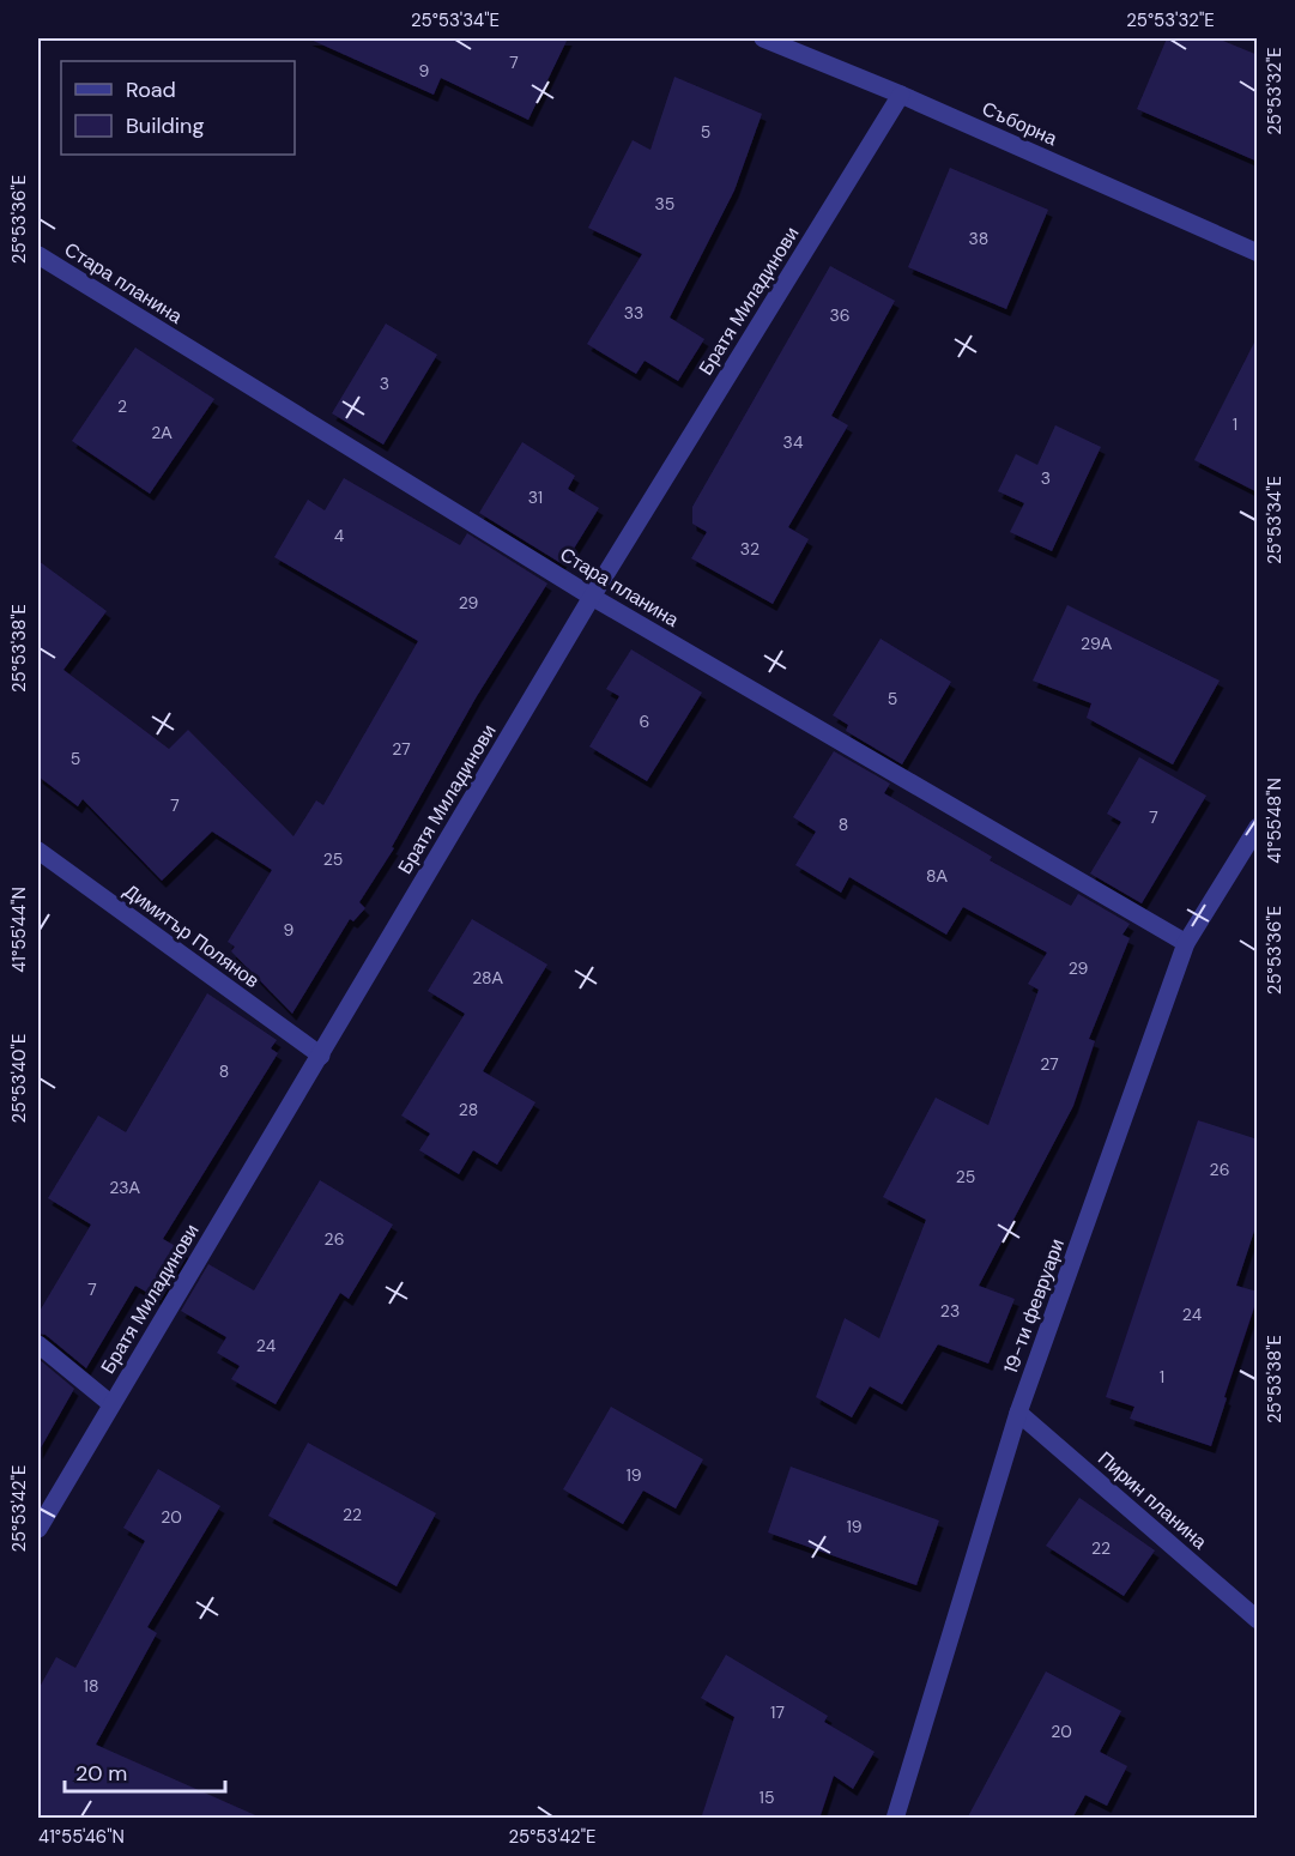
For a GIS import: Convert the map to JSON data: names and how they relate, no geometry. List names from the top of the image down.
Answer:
{
  "streets": {
    "street": [
      "Съборна",
      "Стара планина",
      "Братя Миладинови",
      "Димитър Полянов",
      "19-ти февруари",
      "Пирин планина"
    ]
  },
  "crossings": [
    ["Съборна", "Братя Миладинови"],
    ["Стара планина", "Братя Миладинови"],
    ["Стара планина", "19-ти февруари"],
    ["Братя Миладинови", "Димитър Полянов"],
    ["19-ти февруари", "Пирин планина"]
  ],
  "house_numbers": [
    "7",
    "9",
    "5",
    "35",
    "38",
    "33",
    "36",
    "3",
    "2",
    "1",
    "2А",
    "34",
    "3",
    "31",
    "4",
    "32",
    "29",
    "29А",
    "5",
    "6",
    "27",
    "5",
    "7",
    "7",
    "8",
    "25",
    "8А",
    "9",
    "29",
    "28А",
    "27",
    "8",
    "28",
    "26",
    "25",
    "23А",
    "26",
    "7",
    "23",
    "24",
    "24",
    "1",
    "19",
    "22",
    "20",
    "19",
    "22",
    "18",
    "17",
    "20",
    "15"
  ],
  "legend": ["Road", "Building"],
  "scale_bar": "20 m",
  "coordinates": [
    "25°53'34\"E",
    "25°53'32\"E",
    "25°53'36\"E",
    "25°53'38\"E",
    "41°55'48\"N",
    "41°55'44\"N",
    "25°53'40\"E",
    "25°53'42\"E",
    "41°55'46\"N"
  ]
}
